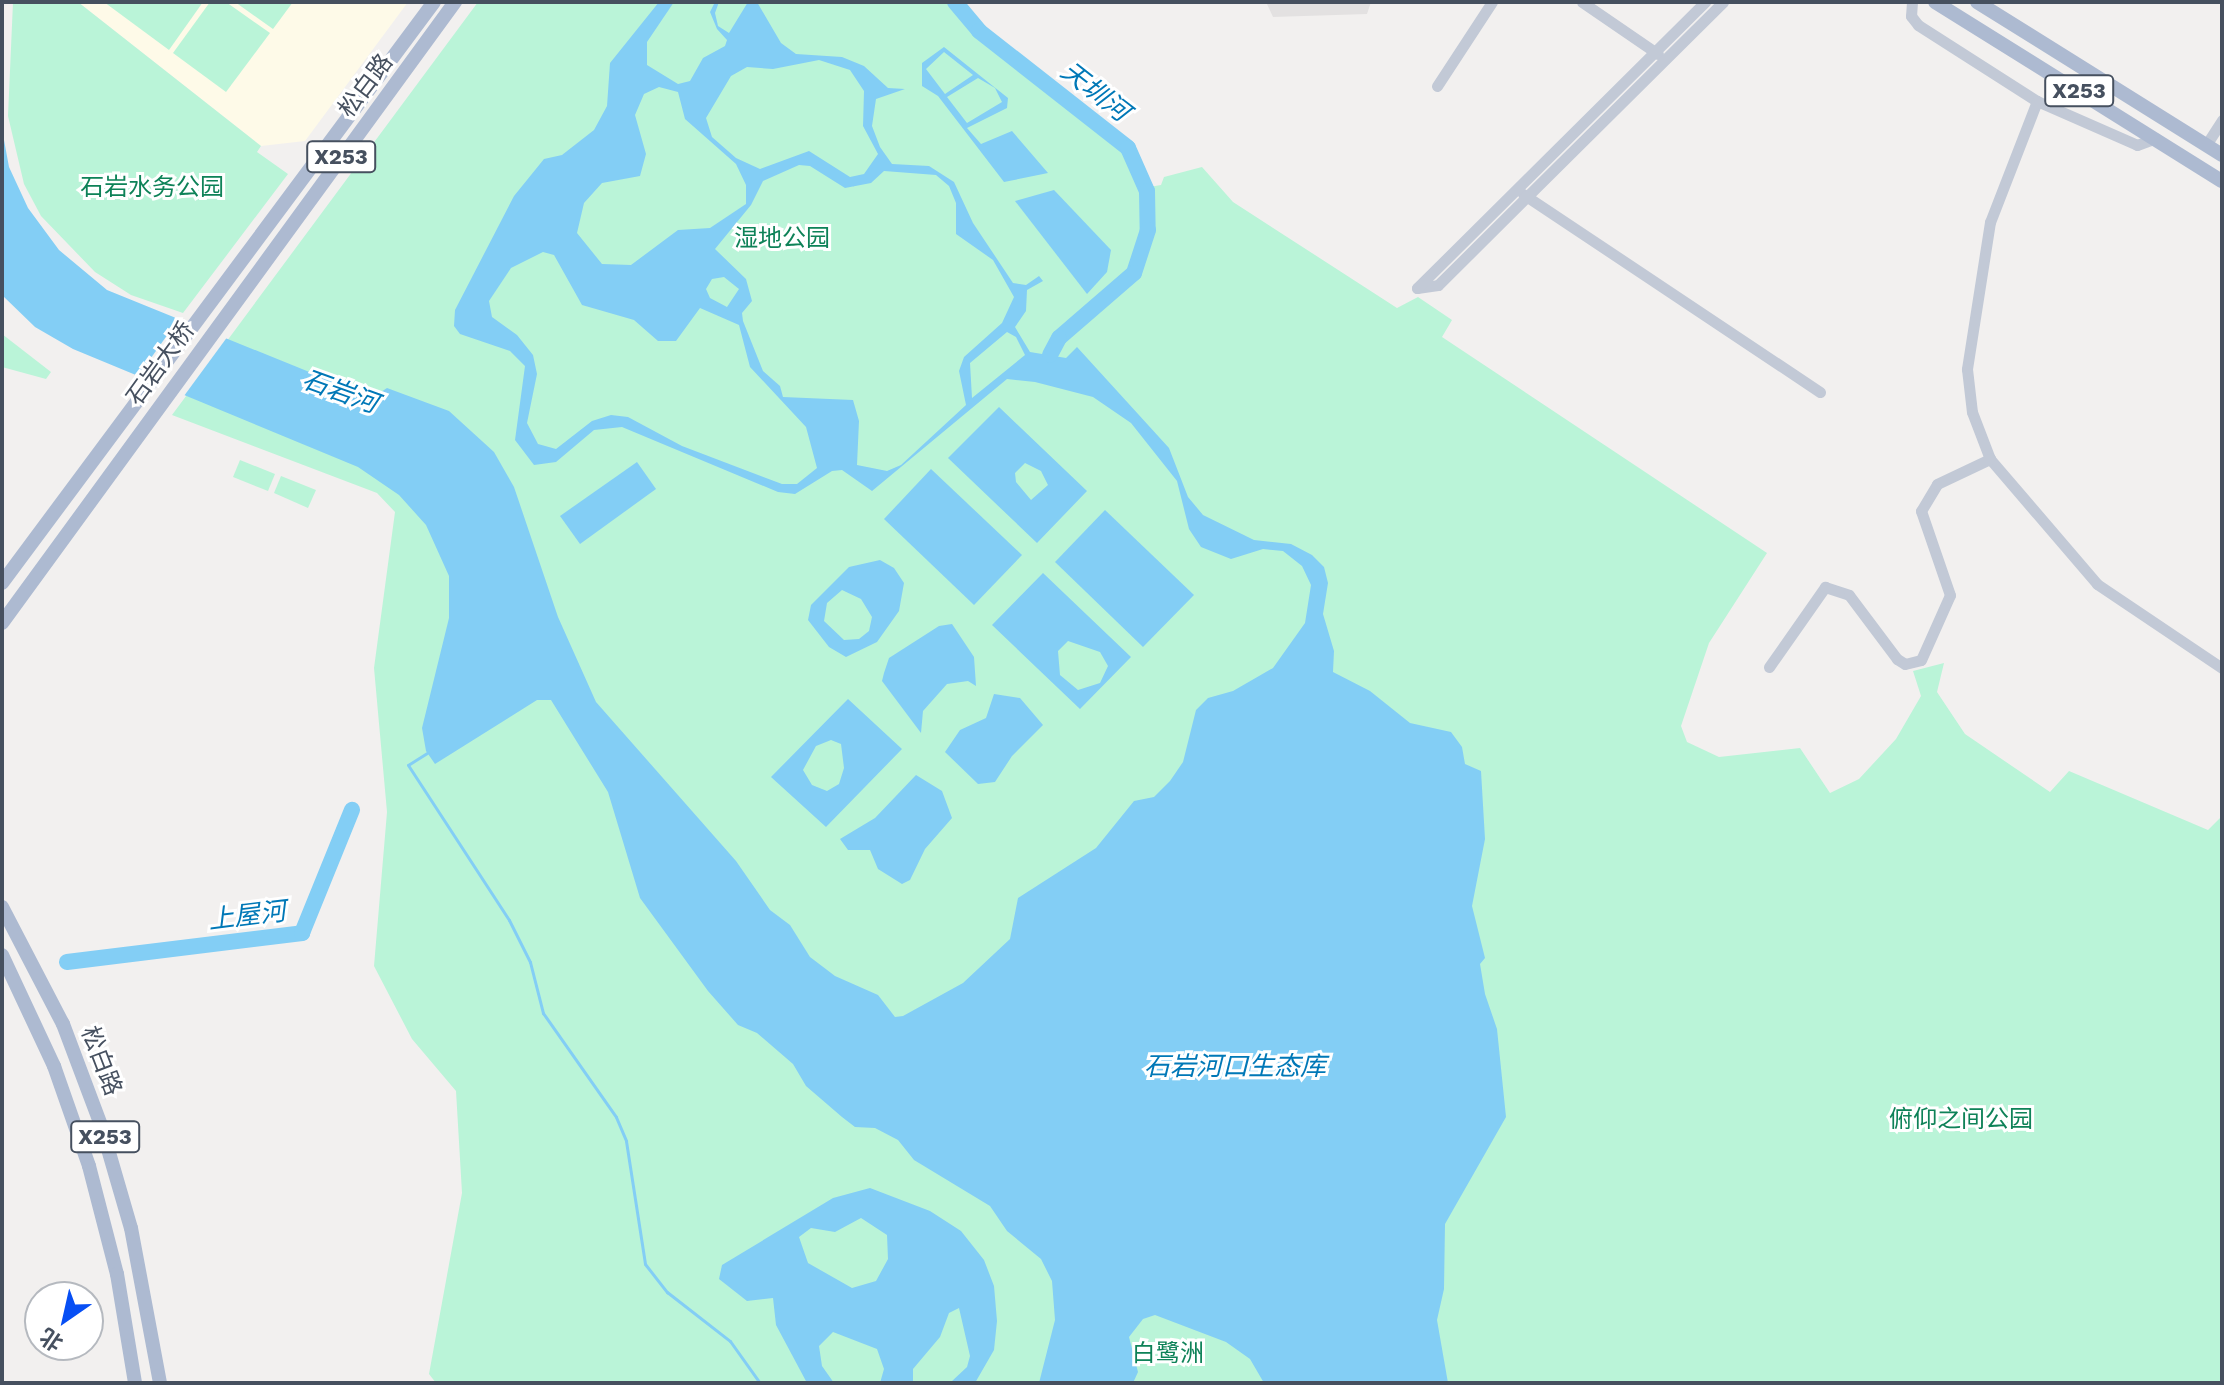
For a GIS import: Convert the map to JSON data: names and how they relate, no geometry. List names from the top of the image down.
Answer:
{
  "streets": {
    "main road": ["松白路", "X253", "石岩大桥"]
  },
  "crossings": [
    ["松白路", "石岩大桥"]
  ],
  "water": [
    "天圳河",
    "石岩河",
    "上屋河",
    "石岩河口生态库"
  ],
  "parks": [
    "石岩水务公园",
    "湿地公园",
    "俯仰之间公园",
    "白鹭洲"
  ],
  "north": "bottom left"
}
